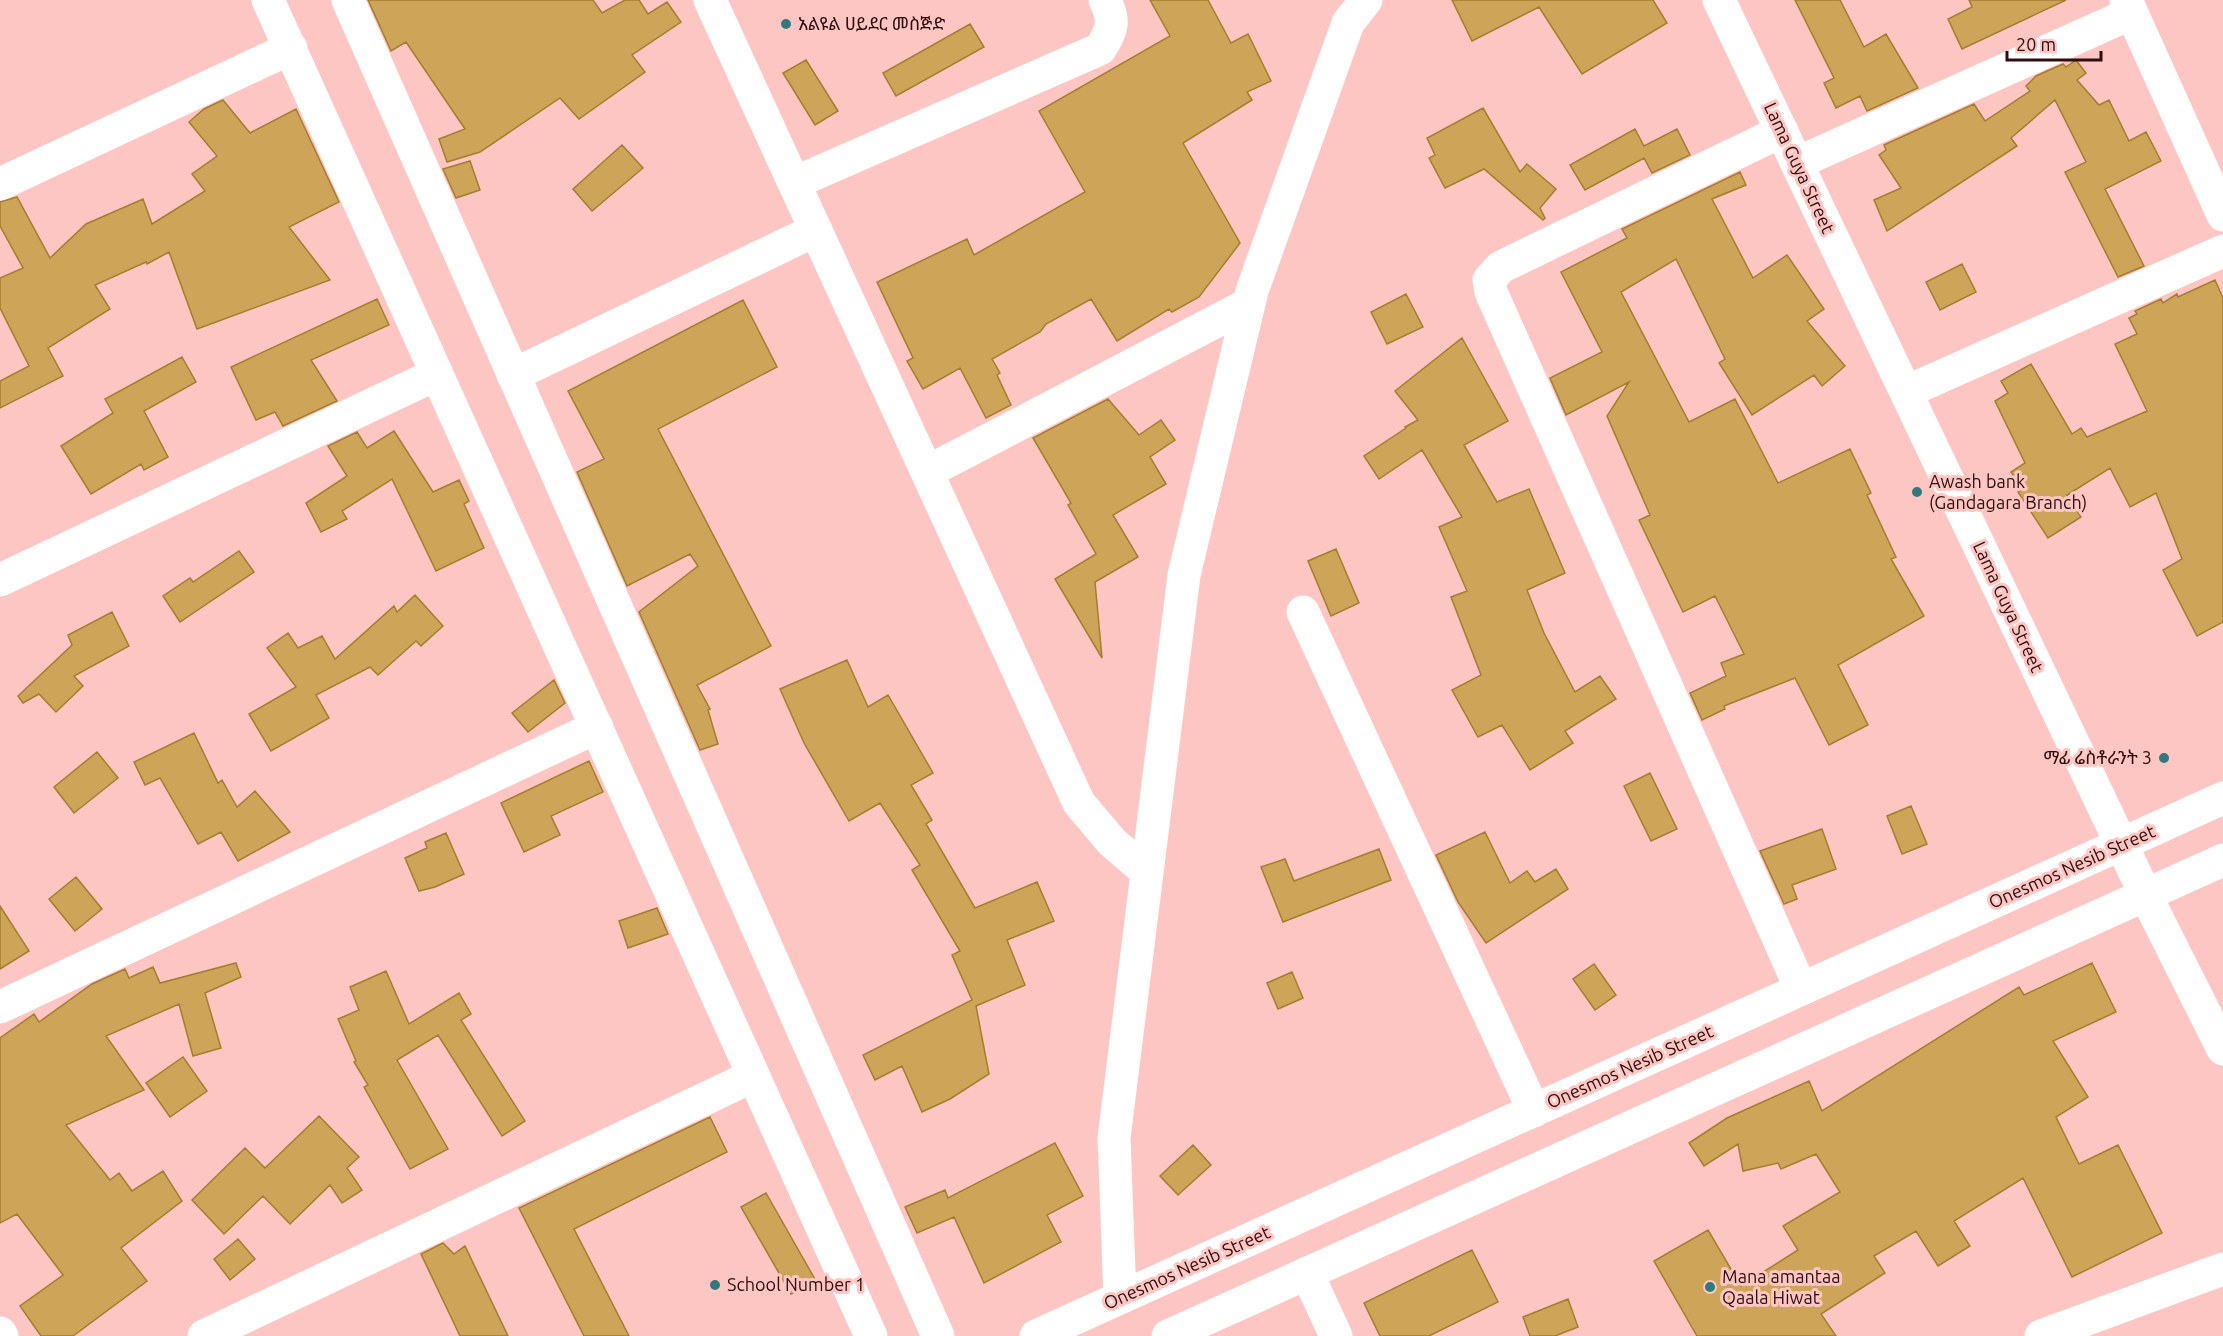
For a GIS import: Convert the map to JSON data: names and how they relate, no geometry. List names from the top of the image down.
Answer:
{
  "streets": {
    "street": ["Lama Guya Street", "Onesmos Nesib Street"]
  },
  "crossings": [
    ["Lama Guya Street", "Onesmos Nesib Street"]
  ],
  "places": [
    "አልዩል ሀይደር መስጅድ",
    "Awash bank (Gandagara Branch)",
    "ማፊ ሬስቶራንት 3",
    "School Number 1",
    "Mana amantaa Qaala Hiwat"
  ],
  "scale_bar": "20 m"
}
